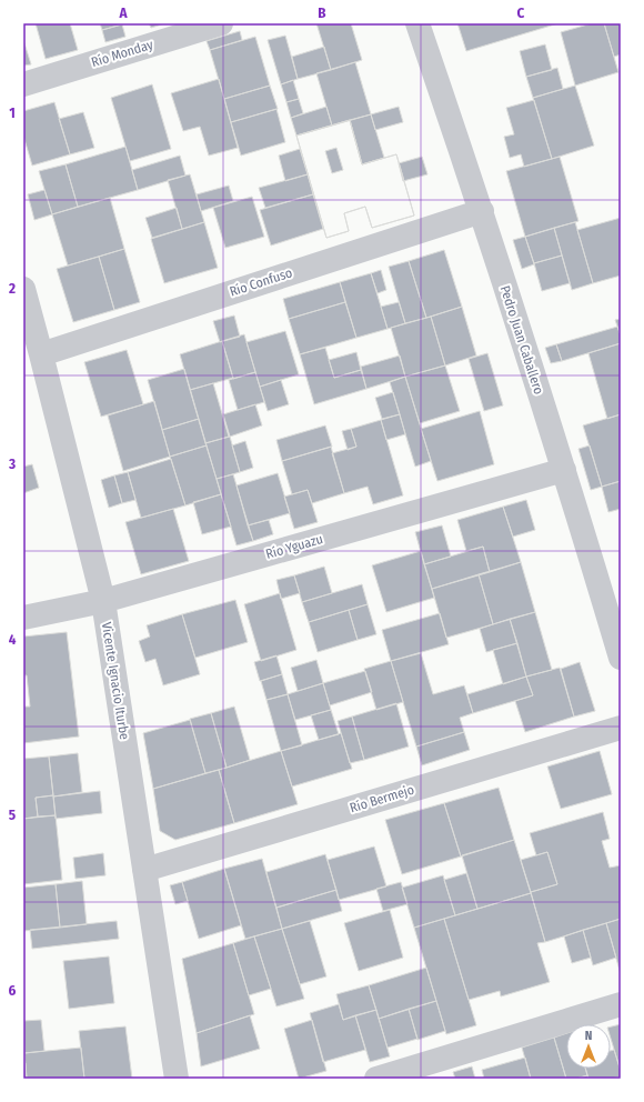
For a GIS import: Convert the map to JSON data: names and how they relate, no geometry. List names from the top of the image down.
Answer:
{
  "streets": {
    "street": [
      "Río Monday",
      "Río Confuso",
      "Pedro Juan Caballero",
      "Río Yguazu",
      "Vicente Ignacio Iturbe",
      "Río Bermejo"
    ]
  },
  "crossings": [
    ["Río Confuso", "Pedro Juan Caballero"],
    ["Río Confuso", "Vicente Ignacio Iturbe"],
    ["Pedro Juan Caballero", "Río Yguazu"],
    ["Río Yguazu", "Vicente Ignacio Iturbe"],
    ["Vicente Ignacio Iturbe", "Río Bermejo"]
  ],
  "north": "top",
  "grid": {
    "columns": ["A", "B", "C"],
    "rows": [
      "1",
      "2",
      "3",
      "4",
      "5",
      "6"
    ]
  }
}
